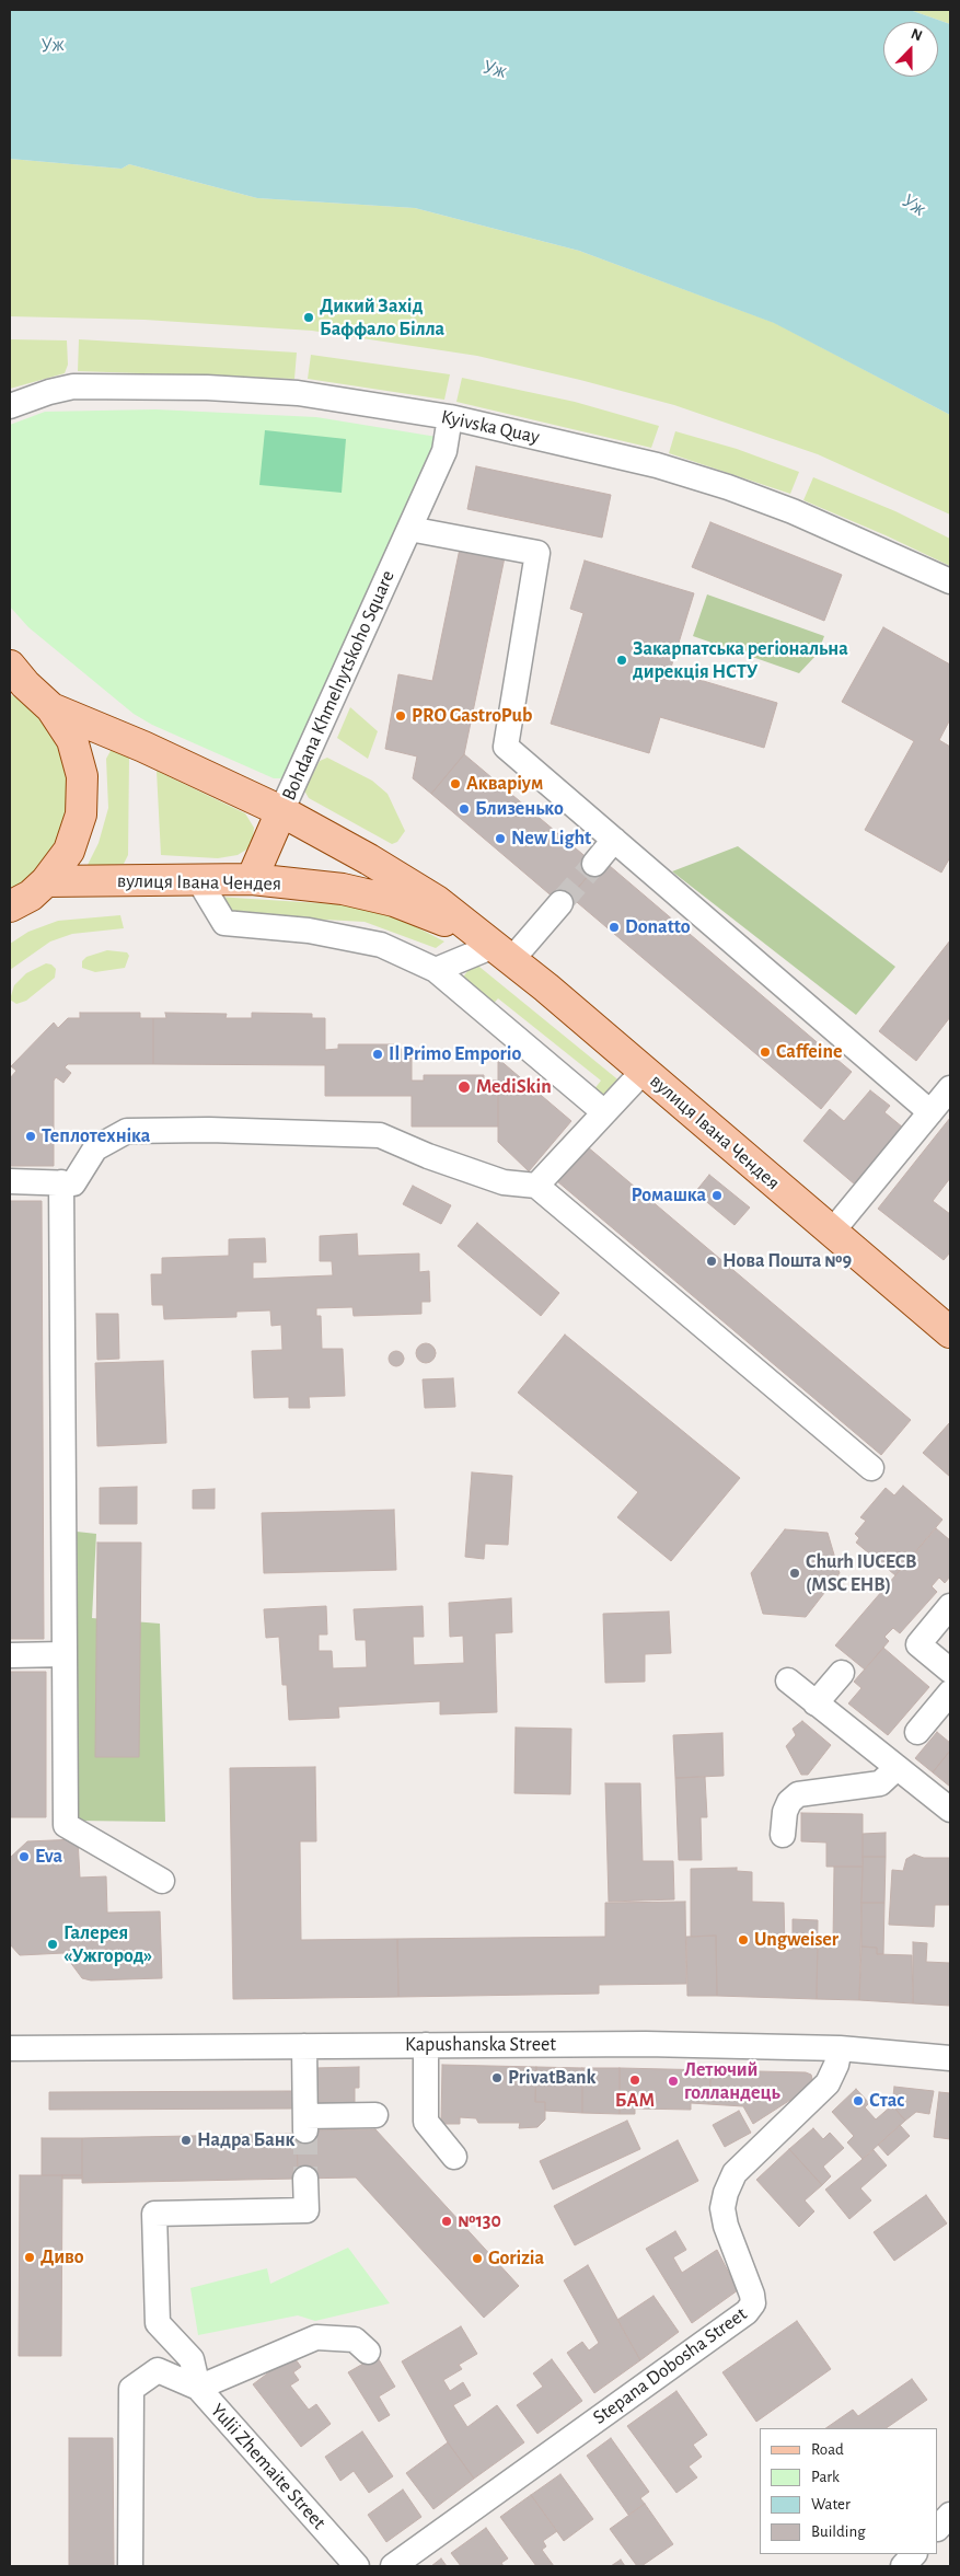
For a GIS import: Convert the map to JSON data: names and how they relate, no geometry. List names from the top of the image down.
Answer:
{
  "streets": {
    "main road": ["Bohdana Khmelnytskoho Square", "вулиця Івана Чендея"],
    "street": [
      "Kyivska Quay",
      "Kapushanska Street",
      "Stepana Dobosha Street",
      "Yulii Zhemaite Street"
    ]
  },
  "crossings": [
    ["Kyivska Quay", "Bohdana Khmelnytskoho Square"],
    ["Bohdana Khmelnytskoho Square", "вулиця Івана Чендея"],
    ["Kapushanska Street", "Stepana Dobosha Street"]
  ],
  "water": ["Уж"],
  "places": [
    "Дикий Захід Баффало Білла",
    "Закарпатська регіональна дирекція НСТУ",
    "PRO GastroPub",
    "Акваріум",
    "Близенько",
    "New Light",
    "Donatto",
    "Caffeine",
    "Il Primo Emporio",
    "MediSkin",
    "Теплотехніка",
    "Ромашка",
    "Нова Пошта №9",
    "Churh IUCECB (MSC EHB)",
    "Eva",
    "Ungweiser",
    "Галерея «Ужгород»",
    "PrivatBank",
    "БАМ",
    "Летючий голландець",
    "Стас",
    "Надра Банк",
    "№130",
    "Диво",
    "Gorizia"
  ],
  "legend": [
    "Road",
    "Park",
    "Water",
    "Building"
  ],
  "north": "top"
}
